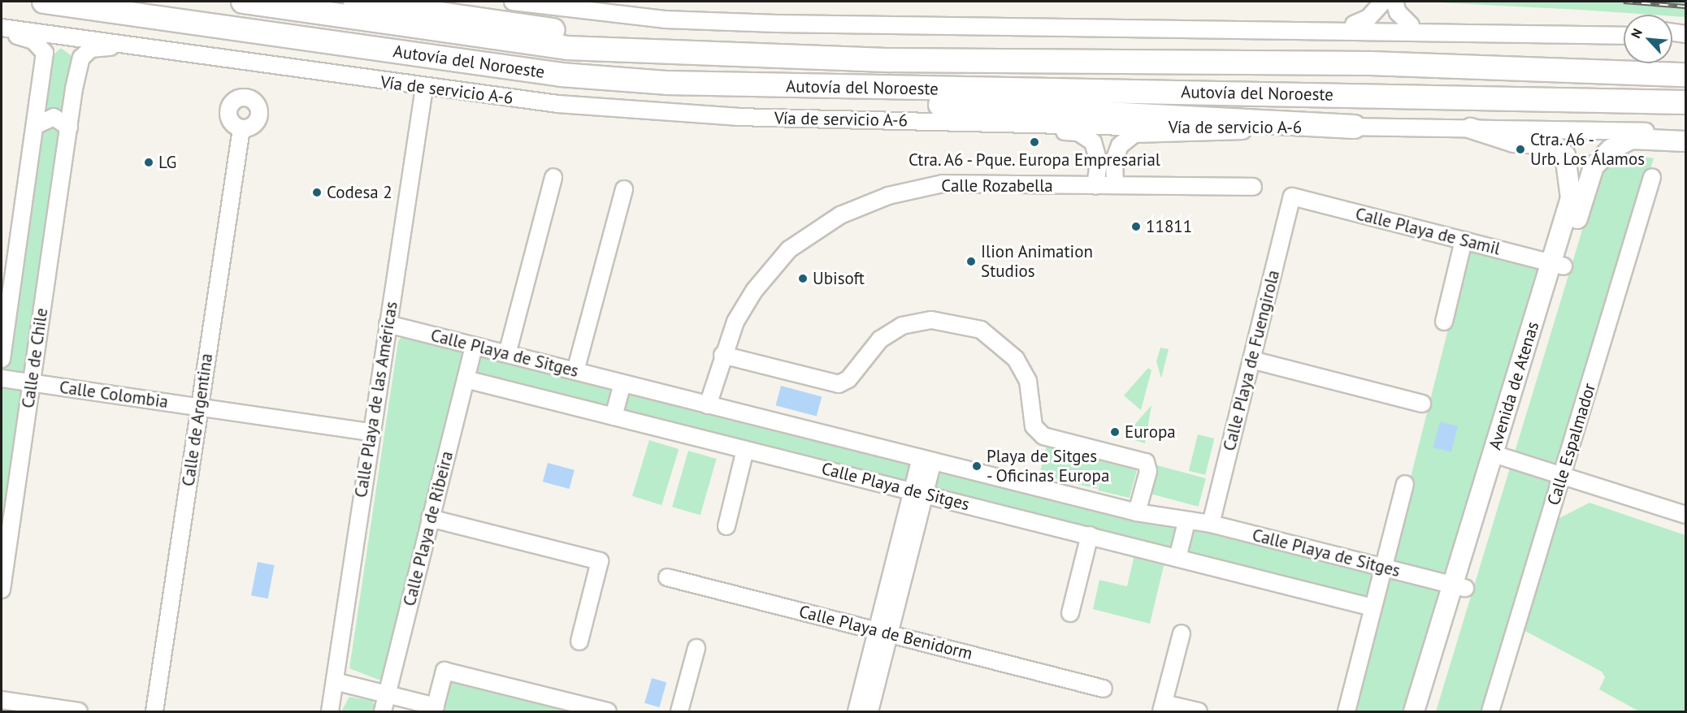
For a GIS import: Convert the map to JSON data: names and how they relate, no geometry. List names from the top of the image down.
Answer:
{
  "streets": {
    "highway": ["Autovía del Noroeste"],
    "main road": ["Avenida de Atenas"],
    "street": [
      "Vía de servicio A-6",
      "Calle Rozabella",
      "Calle Playa de Samil",
      "Calle Playa de Sitges",
      "Calle de Chile",
      "Calle Playa de Fuengirola",
      "Calle Colombia",
      "Calle Playa de las Américas",
      "Calle de Argentina",
      "Calle Espalmador",
      "Calle Playa de Ribeira",
      "Calle Playa de Benidorm"
    ]
  },
  "crossings": [
    ["Vía de servicio A-6", "Calle de Chile"],
    ["Vía de servicio A-6", "Avenida de Atenas"],
    ["Vía de servicio A-6", "Calle Playa de las Américas"],
    ["Calle Rozabella", "Calle Playa de Sitges"],
    ["Calle Playa de Samil", "Calle Playa de Fuengirola"],
    ["Calle Playa de Samil", "Avenida de Atenas"],
    ["Calle Playa de Sitges", "Calle Playa de Fuengirola"],
    ["Calle Playa de Sitges", "Avenida de Atenas"],
    ["Calle Playa de Sitges", "Calle Playa de las Américas"],
    ["Calle Playa de Sitges", "Calle Playa de Ribeira"],
    ["Calle de Chile", "Calle Colombia"],
    ["Calle Colombia", "Calle Playa de las Américas"],
    ["Calle Colombia", "Calle de Argentina"]
  ],
  "places": [
    "Ctra. A6 - Pque. Europa Empresarial",
    "Ctra. A6 - Urb. Los Álamos",
    "LG",
    "Codesa 2",
    "11811",
    "Ilion Animation Studios",
    "Ubisoft",
    "Europa",
    "Playa de Sitges - Oficinas Europa"
  ],
  "north": "top left"
}
